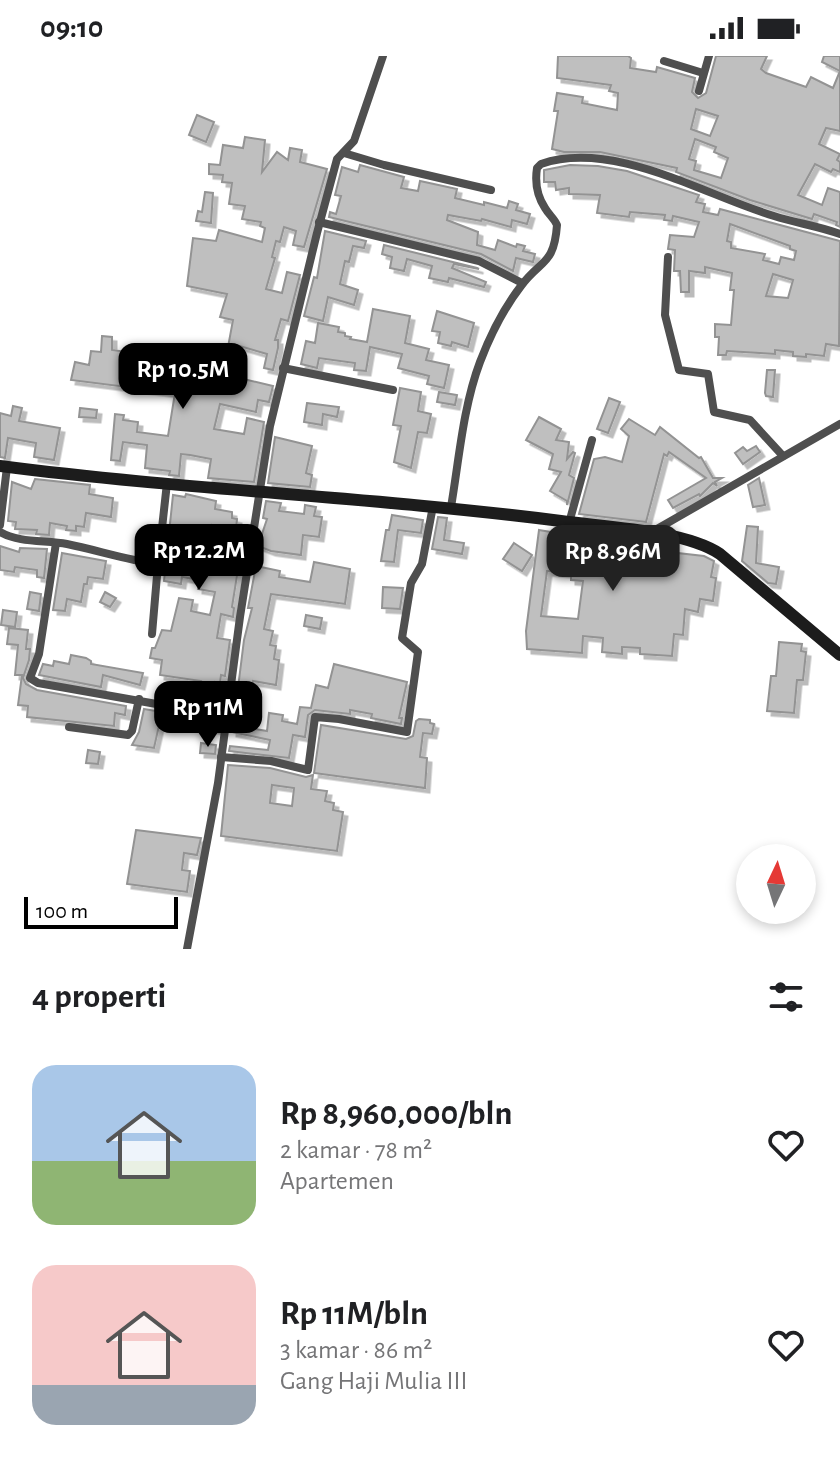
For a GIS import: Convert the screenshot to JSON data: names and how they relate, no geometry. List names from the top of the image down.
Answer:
{
  "scale_bar": "100 m",
  "north": "top",
  "page": {
    "status": "09:10",
    "price": [
      "Rp 10.5M",
      "Rp 12.2M",
      "Rp 8.96M",
      "Rp 11M"
    ],
    "scale": "100 m",
    "heading": "4 properti",
    "list": [
      {
        "name": "Rp 8,960,000/bln",
        "note": "2 kamar · 78 m² · Apartemen"
      },
      {
        "name": "Rp 11M/bln",
        "note": "3 kamar · 86 m² · Gang Haji Mulia III"
      }
    ]
  }
}
